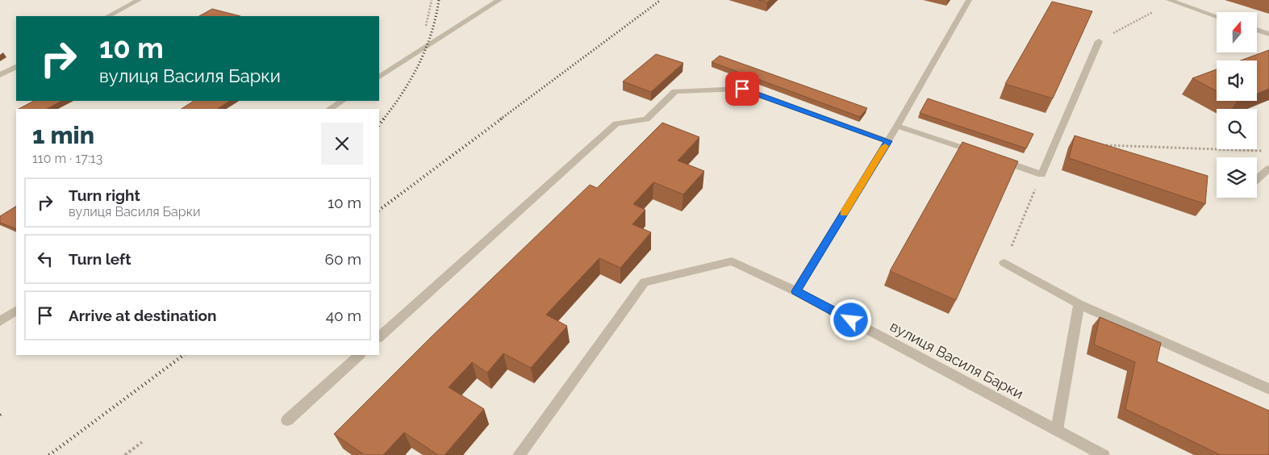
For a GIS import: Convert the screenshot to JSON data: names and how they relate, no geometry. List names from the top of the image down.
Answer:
{
  "streets": {
    "street": ["вулиця Василя Барки"]
  },
  "north": "top",
  "page": {
    "turn": ["10 m", "вулиця Василя Барки"],
    "heading": ["1 min", "110 m · 17:13"],
    "list": [
      {
        "name": "Turn right",
        "note": "вулиця Василя Барки",
        "value": "10 m"
      },
      {
        "name": "Turn left",
        "value": "60 m"
      },
      {
        "name": "Arrive at destination",
        "value": "40 m"
      }
    ]
  }
}
